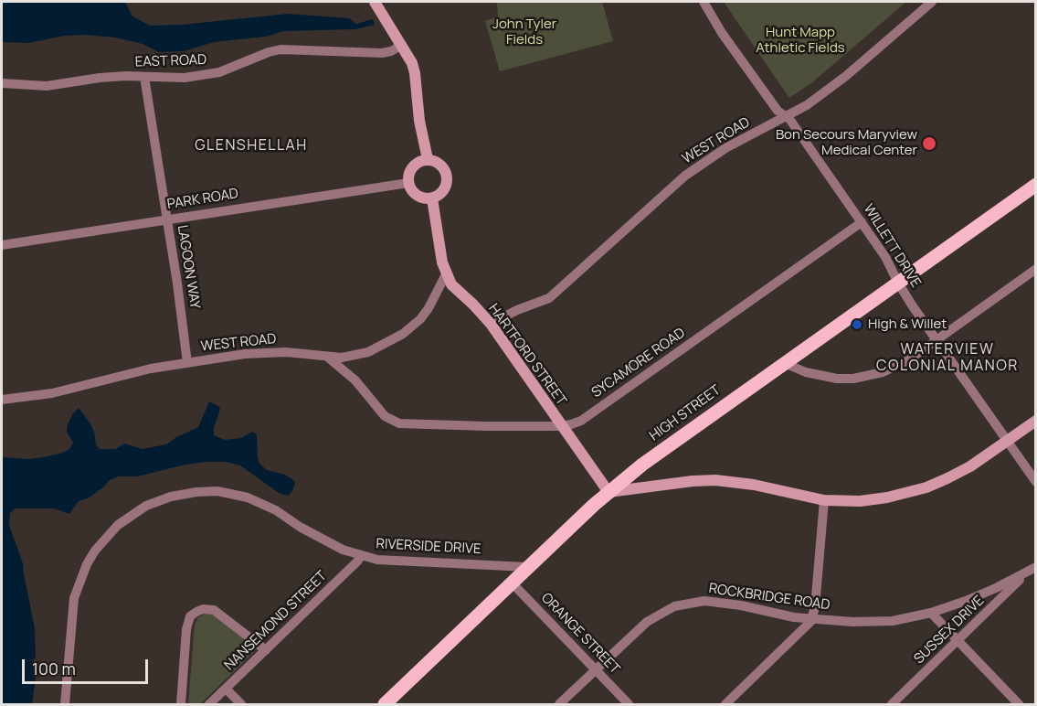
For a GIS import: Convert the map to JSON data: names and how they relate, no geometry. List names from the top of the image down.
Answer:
{
  "streets": {
    "main road": ["HIGH STREET"],
    "street": [
      "EAST ROAD",
      "WEST ROAD",
      "PARK ROAD",
      "WILLETT DRIVE",
      "LAGOON WAY",
      "HARTFORD STREET",
      "SYCAMORE ROAD",
      "RIVERSIDE DRIVE",
      "ROCKBRIDGE ROAD",
      "NANSEMOND STREET",
      "SUSSEX DRIVE",
      "ORANGE STREET"
    ]
  },
  "crossings": [
    ["EAST ROAD", "LAGOON WAY"],
    ["WEST ROAD", "WILLETT DRIVE"],
    ["WEST ROAD", "LAGOON WAY"],
    ["WEST ROAD", "HARTFORD STREET"],
    ["WEST ROAD", "SYCAMORE ROAD"],
    ["PARK ROAD", "LAGOON WAY"],
    ["PARK ROAD", "HARTFORD STREET"],
    ["WILLETT DRIVE", "SYCAMORE ROAD"],
    ["WILLETT DRIVE", "HIGH STREET"],
    ["HARTFORD STREET", "SYCAMORE ROAD"],
    ["HARTFORD STREET", "HIGH STREET"],
    ["HIGH STREET", "RIVERSIDE DRIVE"],
    ["HIGH STREET", "ORANGE STREET"],
    ["RIVERSIDE DRIVE", "NANSEMOND STREET"],
    ["ROCKBRIDGE ROAD", "SUSSEX DRIVE"],
    ["ROCKBRIDGE ROAD", "ORANGE STREET"]
  ],
  "districts": ["GLENSHELLAH", "WATERVIEW COLONIAL MANOR"],
  "parks": ["John Tyler Fields", "Hunt Mapp Athletic Fields"],
  "places": ["Bon Secours Maryview Medical Center", "High & Willet"],
  "scale_bar": "100 m"
}
